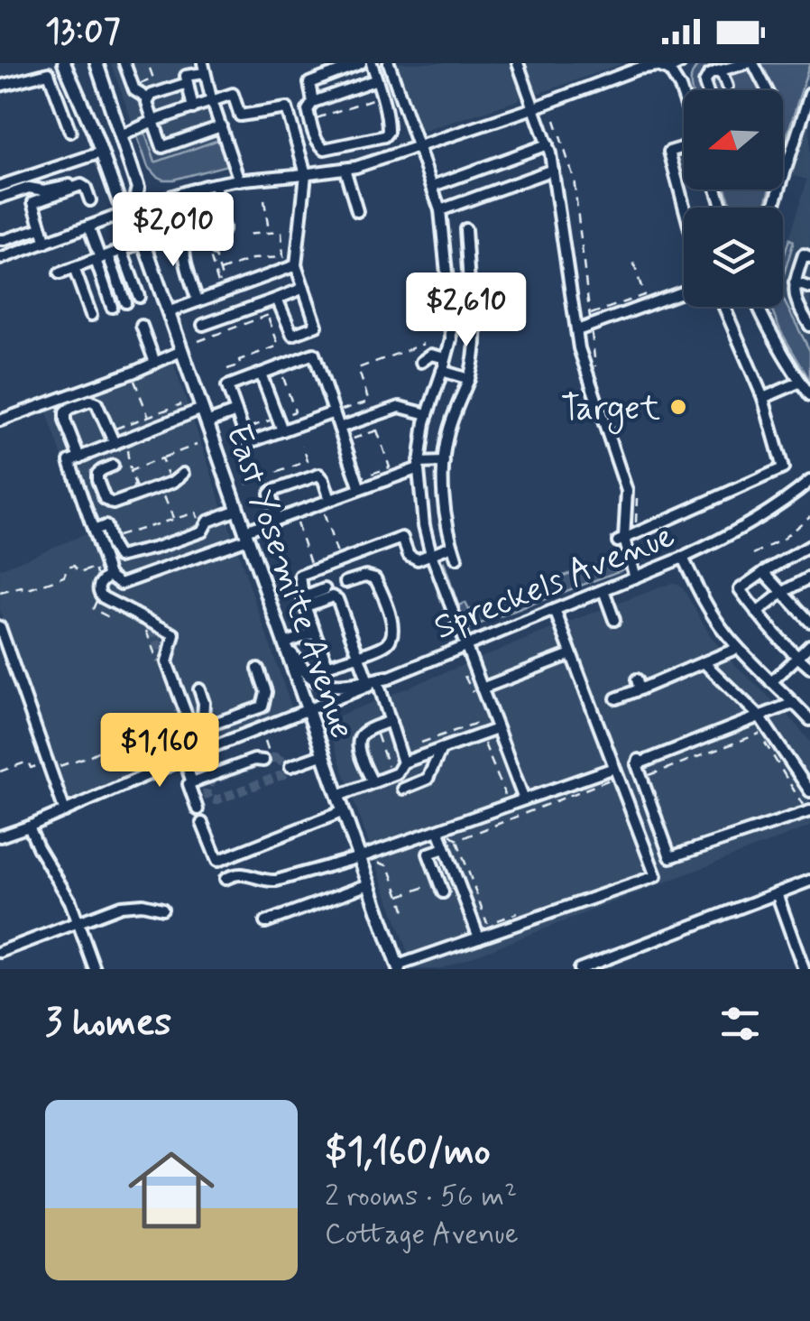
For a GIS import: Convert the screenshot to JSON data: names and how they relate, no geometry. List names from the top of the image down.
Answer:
{
  "streets": {
    "main road": ["East Yosemite Avenue"],
    "street": ["Spreckels Avenue"]
  },
  "crossings": [
    ["Spreckels Avenue", "East Yosemite Avenue"]
  ],
  "places": ["Target"],
  "north": "left",
  "page": {
    "status": "13:07",
    "price": ["$2,010", "$2,610", "$1,160"],
    "heading": "3 homes",
    "list": [
      {
        "name": "$1,160/mo",
        "note": "2 rooms · 56 m² · Cottage Avenue"
      }
    ]
  }
}
